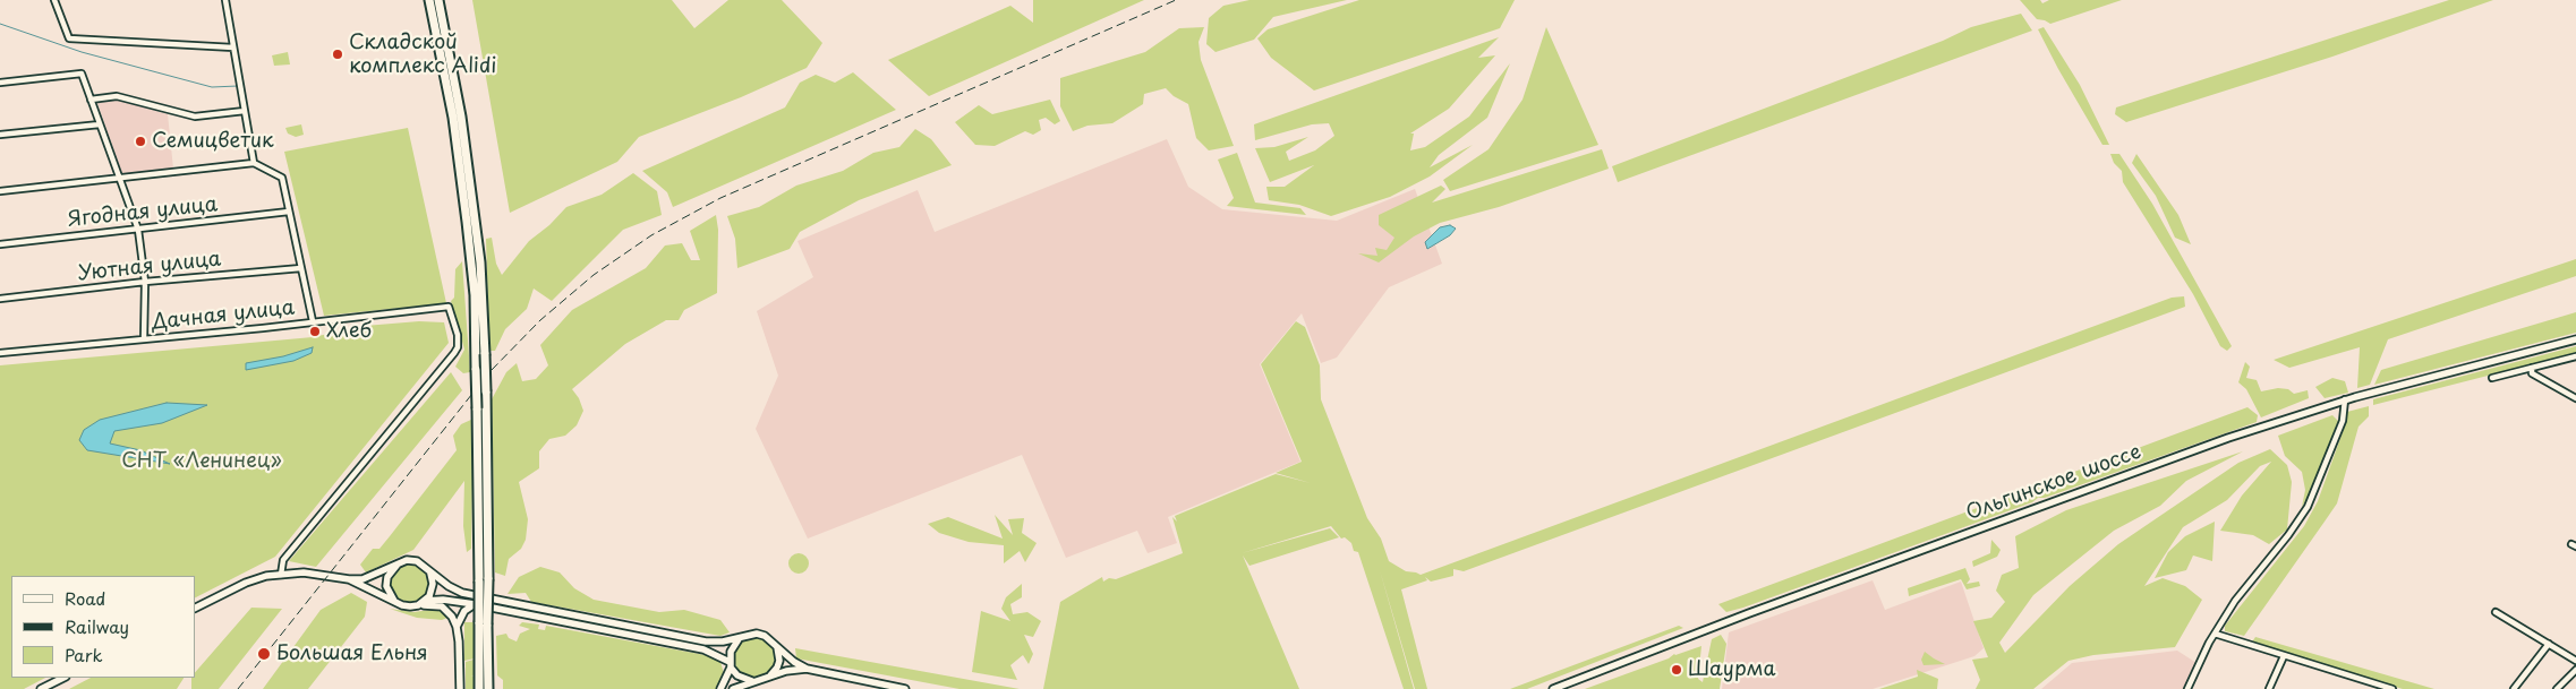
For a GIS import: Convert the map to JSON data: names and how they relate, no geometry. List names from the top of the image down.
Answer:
{
  "streets": {
    "main road": ["Ольгинское шоссе"],
    "street": ["Ягодная улица", "Уютная улица", "Дачная улица"]
  },
  "parks": ["СНТ «Ленинец»"],
  "places": [
    "Складской комплекс Alidi",
    "Семицветик",
    "Хлеб",
    "Большая Ельня",
    "Шаурма"
  ],
  "legend": ["Road", "Railway", "Park"]
}
